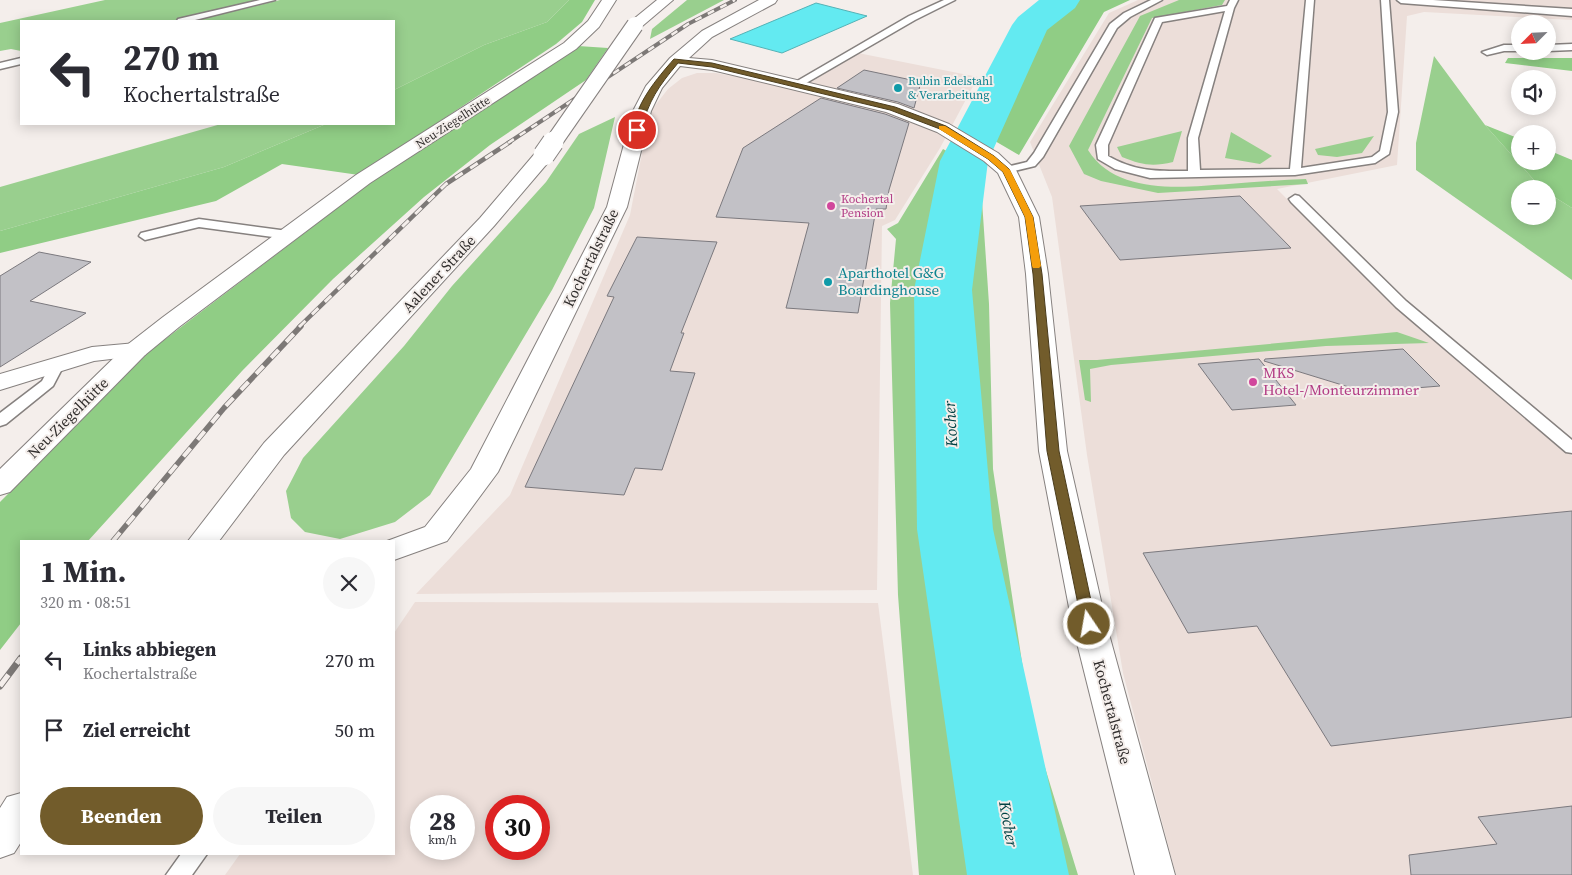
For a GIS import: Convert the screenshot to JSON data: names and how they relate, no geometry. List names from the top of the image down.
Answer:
{
  "streets": {
    "street": ["Neu-Ziegelhütte", "Kochertalstraße", "Aalener Straße"]
  },
  "water": ["Kocher"],
  "places": [
    "Rubin Edelstahl & Verarbeitung",
    "Kochertal Pension",
    "Aparthotel G&G Boardinghouse",
    "MKS Hotel-/Monteurzimmer"
  ],
  "north": "bottom left",
  "page": {
    "map_buttons": ["+", "−"],
    "turn": ["270 m", "Kochertalstraße"],
    "heading": ["1 Min.", "320 m · 08:51"],
    "list": [
      {
        "name": "Links abbiegen",
        "note": "Kochertalstraße",
        "value": "270 m"
      },
      {
        "name": "Ziel erreicht",
        "value": "50 m"
      }
    ],
    "buttons": ["Beenden", "Teilen"],
    "speed": "28 km/h",
    "limit": "30"
  }
}
